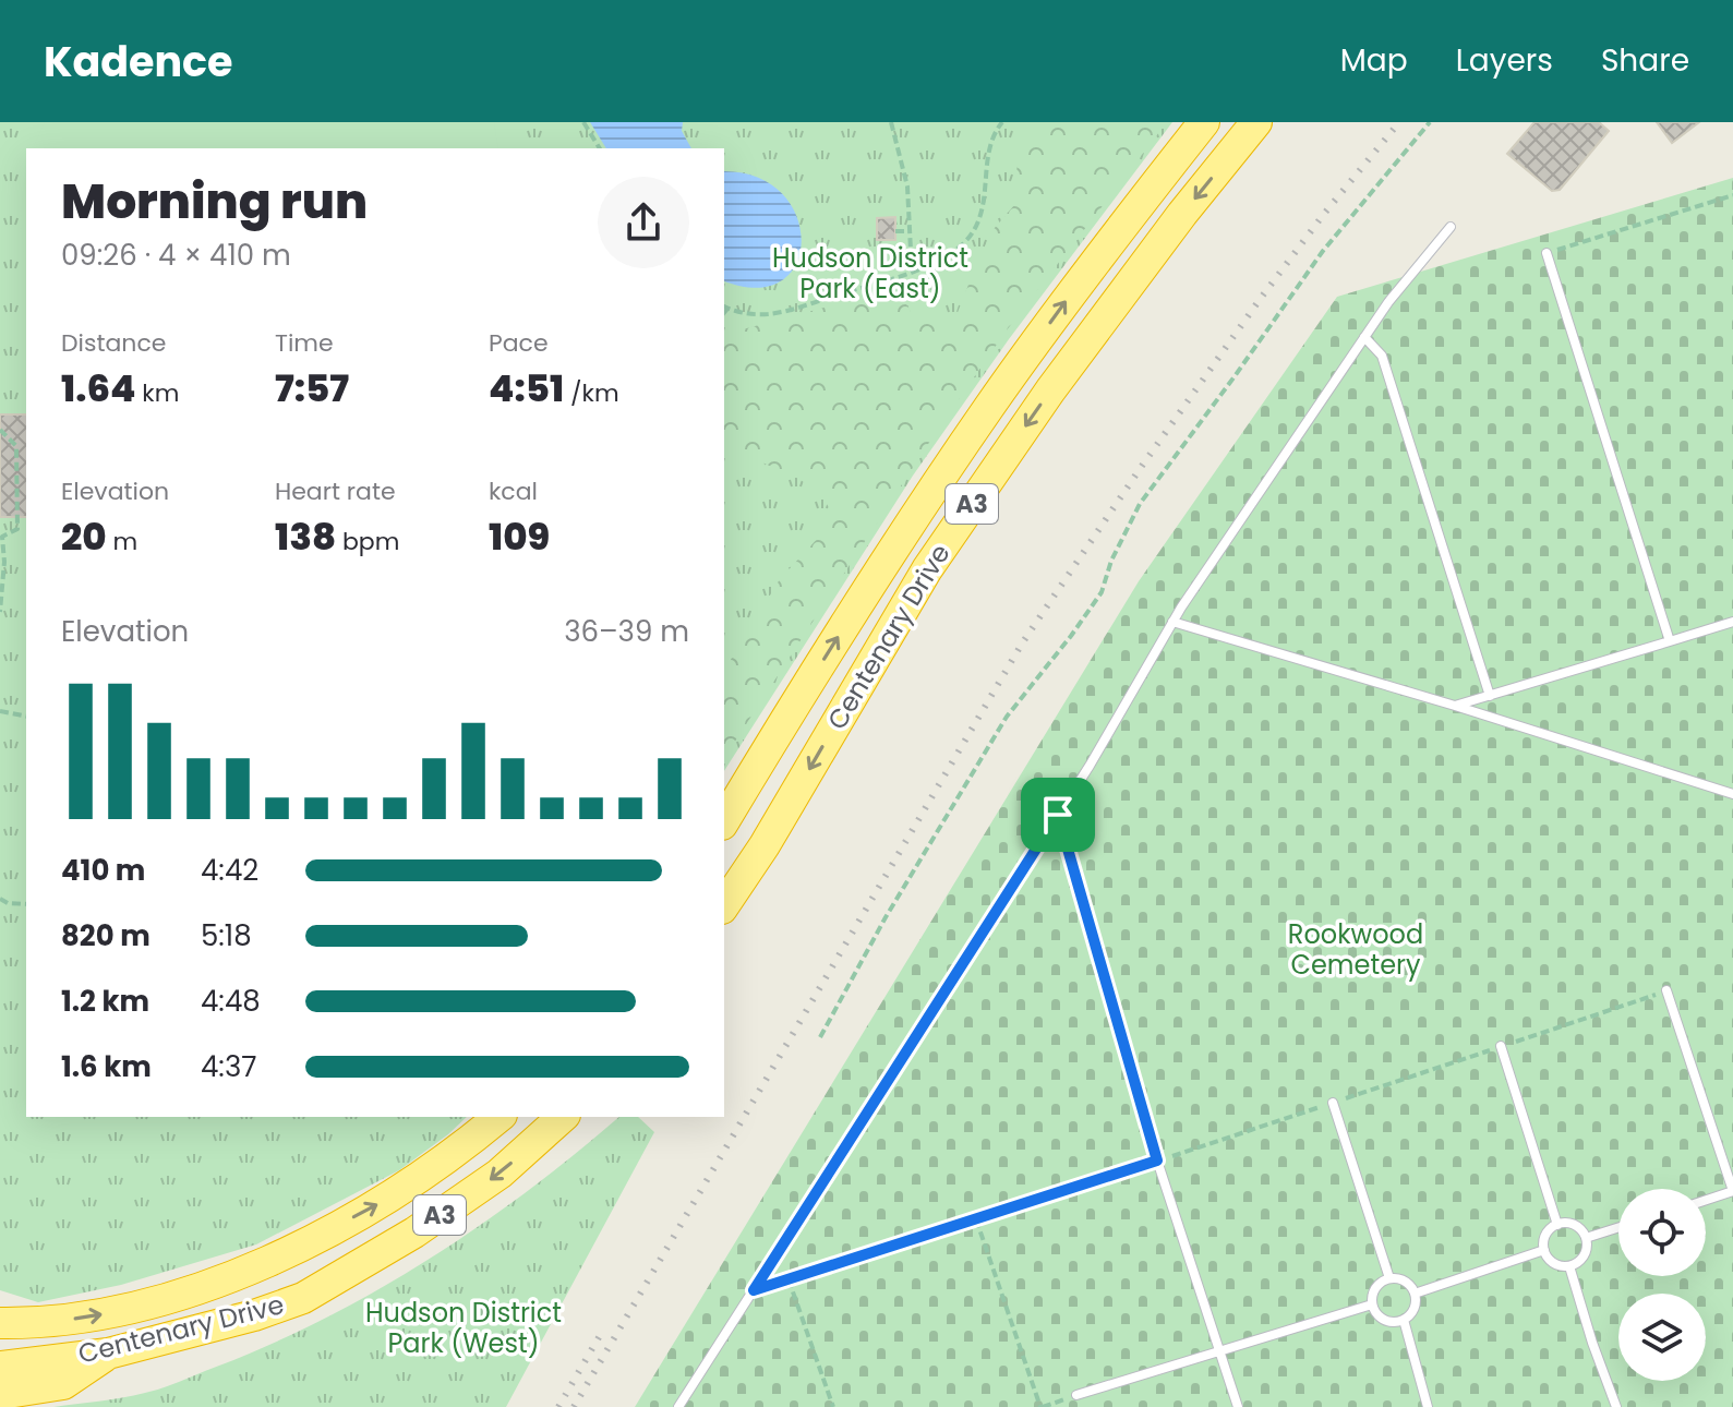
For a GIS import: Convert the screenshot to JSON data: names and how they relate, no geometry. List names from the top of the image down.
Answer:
{
  "streets": {
    "highway": ["A3", "Centenary Drive"]
  },
  "parks": ["Hudson District Park (East)", "Rookwood Cemetery", "Hudson District Park (West)"],
  "page": {
    "header": "Kadence",
    "nav": ["Map", "Layers", "Share"],
    "heading": ["Morning run", "09:26 · 4 × 410 m"],
    "stats": [
      ["Distance", "1.64 km"],
      ["Time", "7:57"],
      ["Pace", "4:51 /km"],
      ["Elevation", "20 m"],
      ["Heart rate", "138 bpm"],
      ["kcal", "109"]
    ],
    "chart": ["Elevation", "36–39 m"],
    "list": [
      {
        "name": "410 m",
        "note": "4:42"
      },
      {
        "name": "820 m",
        "note": "5:18"
      },
      {
        "name": "1.2 km",
        "note": "4:48"
      },
      {
        "name": "1.6 km",
        "note": "4:37"
      }
    ]
  }
}
